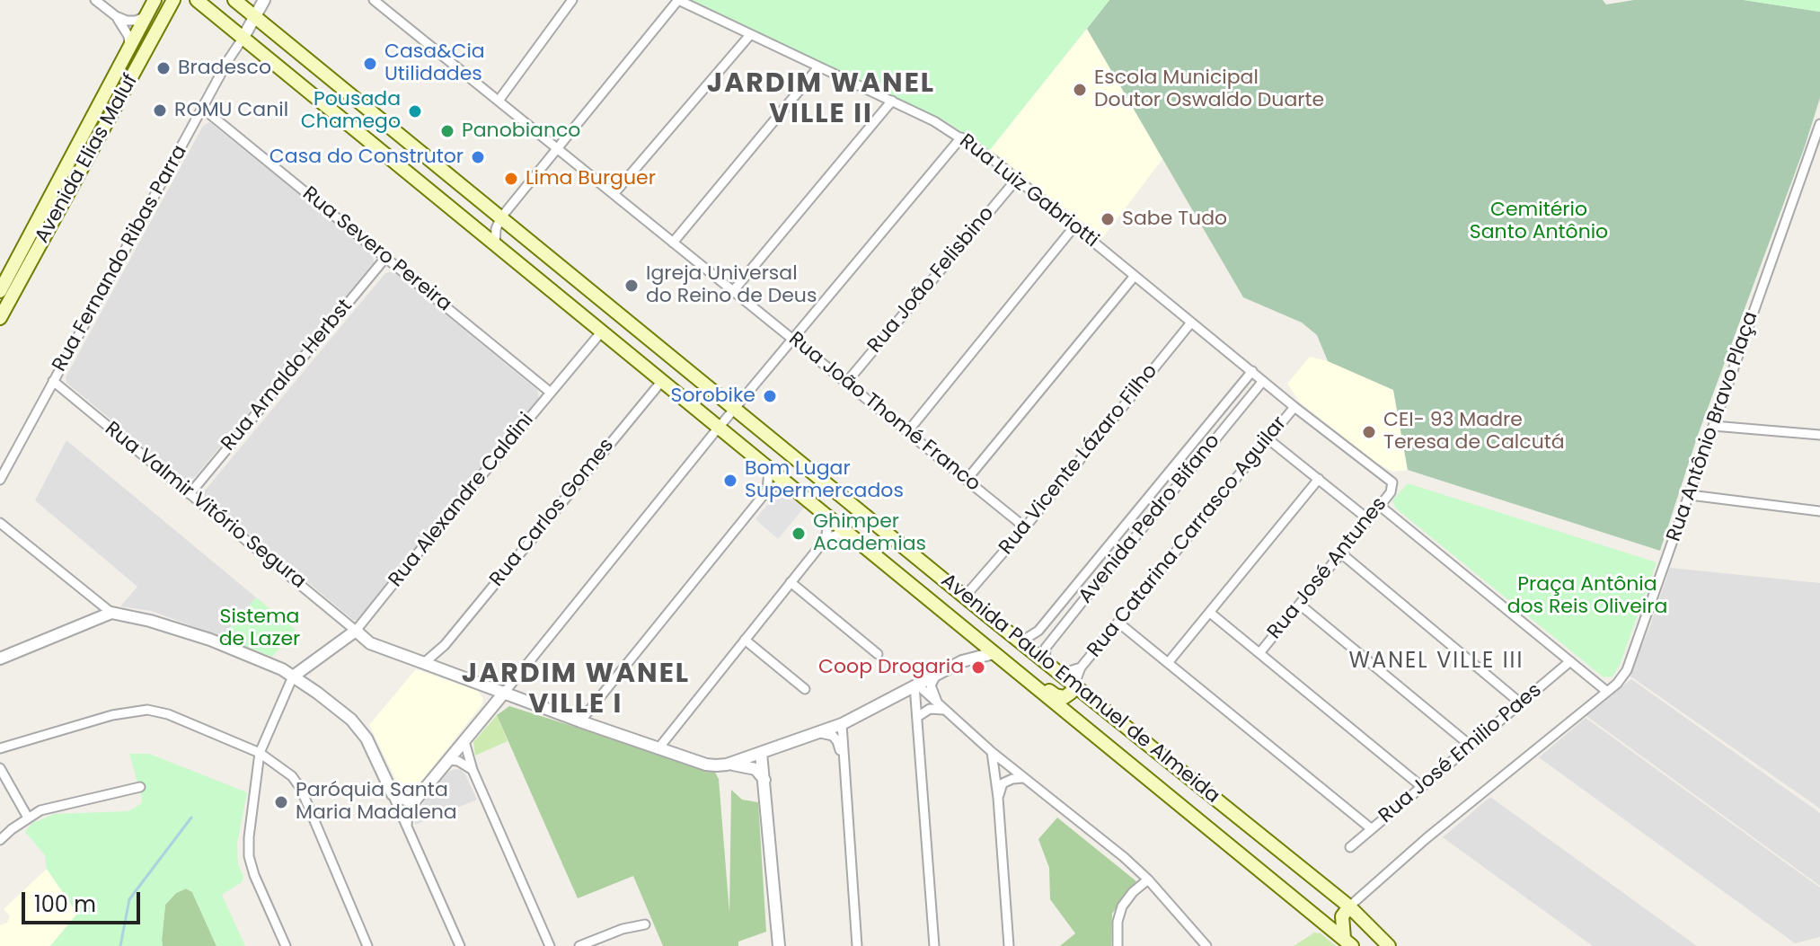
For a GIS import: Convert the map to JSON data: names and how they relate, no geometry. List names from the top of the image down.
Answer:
{
  "streets": {
    "main road": ["Avenida Elias Maluf", "Avenida Paulo Emanuel de Almeida"],
    "street": [
      "Rua Luiz Gabriotti",
      "Rua Severo Pereira",
      "Rua Fernando Ribas Parra",
      "Rua João Felisbino",
      "Rua Arnaldo Herbst",
      "Rua João Thomé Franco",
      "Rua Antônio Bravo Plaça",
      "Rua Vicente Lázaro Filho",
      "Rua Alexandre Caldini",
      "Rua Valmir Vitório Segura",
      "Rua Carlos Gomes",
      "Avenida Pedro Bifano",
      "Rua Catarina Carrasco Aguilar",
      "Rua José Antunes",
      "Rua José Emilio Paes"
    ]
  },
  "crossings": [
    ["Rua Luiz Gabriotti", "Rua João Felisbino"],
    ["Rua Luiz Gabriotti", "Rua João Thomé Franco"],
    ["Rua Luiz Gabriotti", "Rua Vicente Lázaro Filho"],
    ["Rua Luiz Gabriotti", "Avenida Pedro Bifano"],
    ["Rua Luiz Gabriotti", "Rua Catarina Carrasco Aguilar"],
    ["Rua Luiz Gabriotti", "Rua José Antunes"],
    ["Rua Luiz Gabriotti", "Avenida Paulo Emanuel de Almeida"],
    ["Rua Severo Pereira", "Rua Fernando Ribas Parra"],
    ["Rua Severo Pereira", "Rua Arnaldo Herbst"],
    ["Rua Severo Pereira", "Rua Alexandre Caldini"],
    ["Rua Fernando Ribas Parra", "Rua Valmir Vitório Segura"],
    ["Rua Fernando Ribas Parra", "Avenida Paulo Emanuel de Almeida"],
    ["Rua João Felisbino", "Rua João Thomé Franco"],
    ["Rua Arnaldo Herbst", "Rua Valmir Vitório Segura"],
    ["Rua João Thomé Franco", "Rua Vicente Lázaro Filho"],
    ["Rua Antônio Bravo Plaça", "Avenida Paulo Emanuel de Almeida"],
    ["Rua Vicente Lázaro Filho", "Avenida Paulo Emanuel de Almeida"],
    ["Rua Alexandre Caldini", "Rua Valmir Vitório Segura"],
    ["Rua Alexandre Caldini", "Avenida Paulo Emanuel de Almeida"],
    ["Rua Carlos Gomes", "Avenida Paulo Emanuel de Almeida"],
    ["Avenida Pedro Bifano", "Avenida Paulo Emanuel de Almeida"],
    ["Rua Catarina Carrasco Aguilar", "Avenida Paulo Emanuel de Almeida"]
  ],
  "districts": ["JARDIM WANEL VILLE II", "WANEL VILLE III", "JARDIM WANEL VILLE I"],
  "parks": ["Cemitério Santo Antônio", "Praça Antônia dos Reis Oliveira", "Sistema de Lazer"],
  "places": [
    "Casa&Cia Utilidades",
    "Bradesco",
    "Escola Municipal Doutor Oswaldo Duarte",
    "ROMU Canil",
    "Pousada Chamego",
    "Panobianco",
    "Casa do Construtor",
    "Lima Burguer",
    "Sabe Tudo",
    "Igreja Universal do Reino de Deus",
    "Sorobike",
    "CEI- 93 Madre Teresa de Calcutá",
    "Bom Lugar Supermercados",
    "Ghimper Academias",
    "Coop Drogaria",
    "Paróquia Santa Maria Madalena"
  ],
  "scale_bar": "100 m"
}
